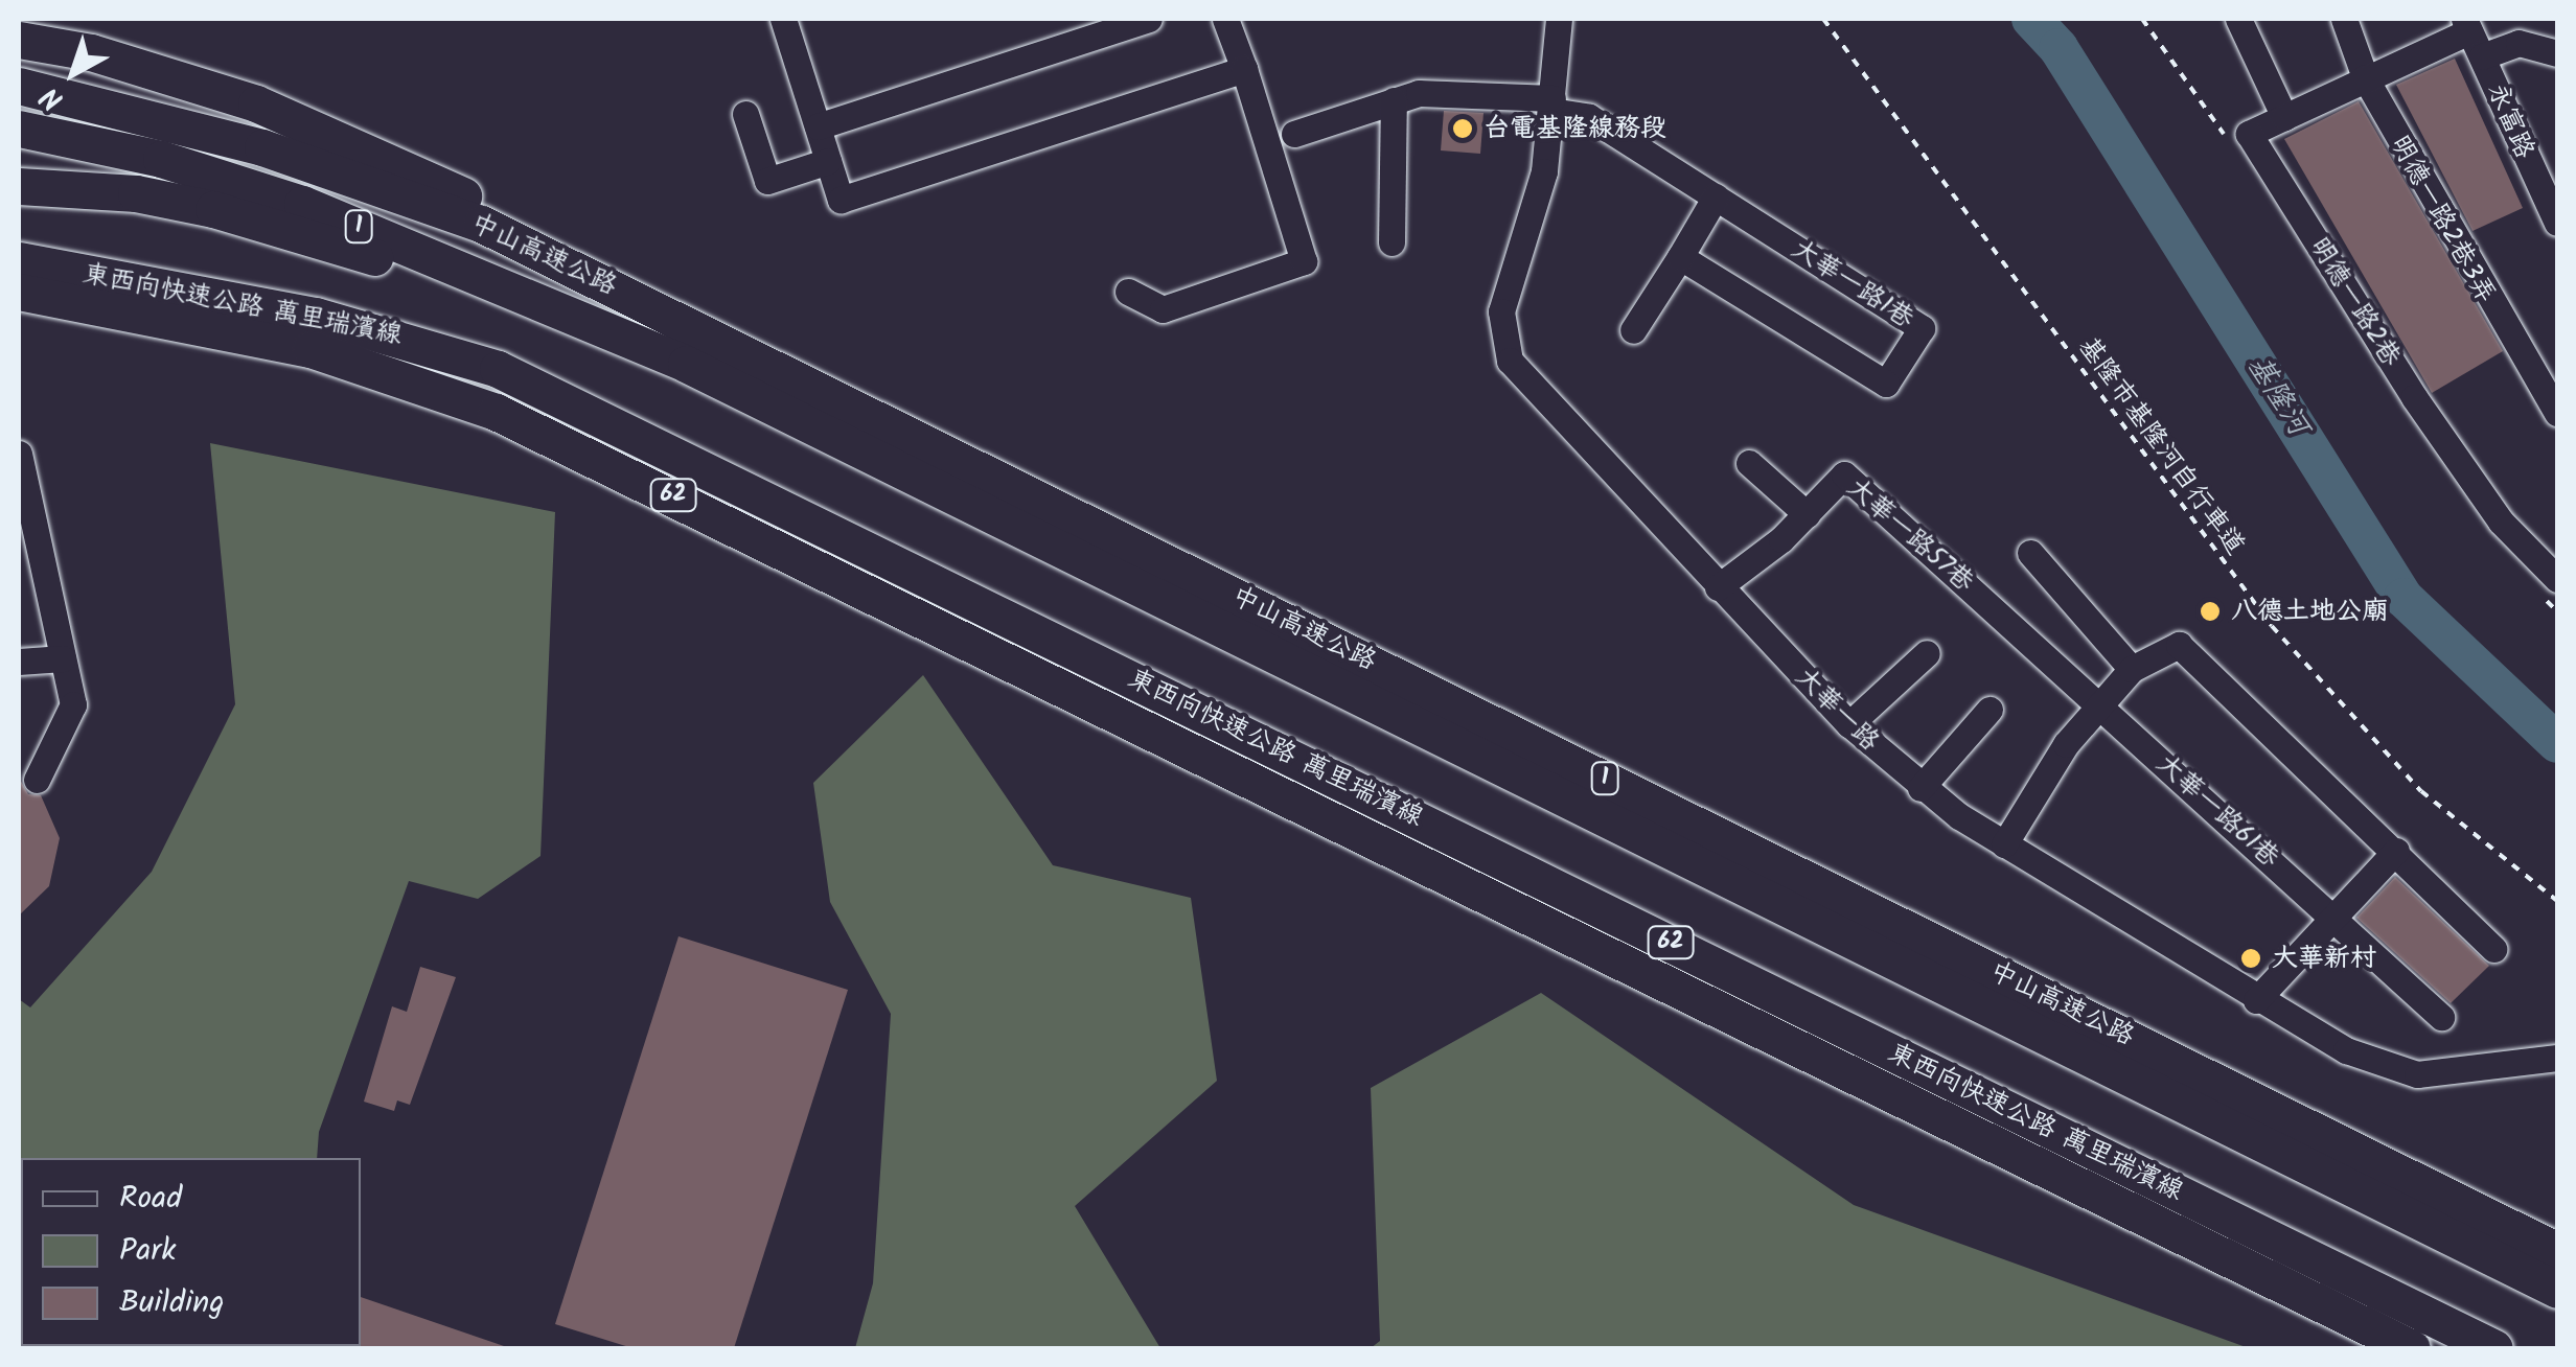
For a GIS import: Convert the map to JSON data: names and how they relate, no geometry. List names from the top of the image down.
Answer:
{
  "streets": {
    "highway": [
      "1",
      "中山高速公路",
      "東西向快速公路 萬里瑞濱線",
      "62"
    ],
    "street": [
      "永富路",
      "明德一路2巷3弄",
      "大華一路1巷",
      "明德一路2巷",
      "大華一路57巷",
      "大華一路",
      "大華一路61巷"
    ],
    "path": ["基隆市基隆河自行車道"]
  },
  "crossings": [
    ["大華一路1巷", "大華一路"],
    ["大華一路57巷", "大華一路"],
    ["大華一路57巷", "大華一路61巷"]
  ],
  "water": ["基隆河"],
  "places": ["台電基隆線務段", "八德土地公廟", "大華新村"],
  "legend": ["Road", "Park", "Building"],
  "north": "bottom left"
}
